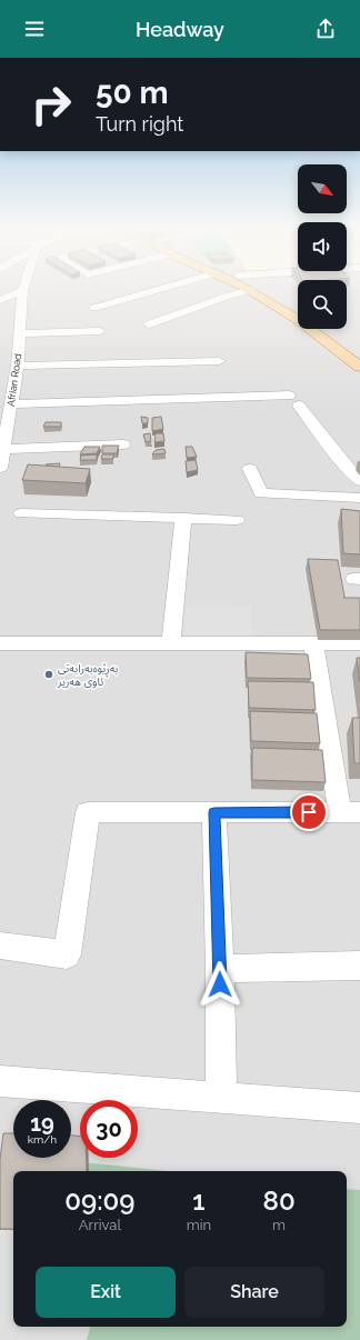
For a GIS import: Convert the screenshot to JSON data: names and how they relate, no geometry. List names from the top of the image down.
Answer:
{
  "streets": {
    "street": ["Afrian Road"]
  },
  "places": ["بەڕێوەبەرایەتی ئاوی هەریر"],
  "north": "bottom right",
  "page": {
    "header": "Headway",
    "turn": ["50 m", "Turn right"],
    "speed": "19 km/h",
    "limit": "30",
    "eta": [
      "09:09",
      "Arrival",
      "1",
      "min",
      "80",
      "m"
    ],
    "buttons": ["Exit", "Share"]
  }
}
